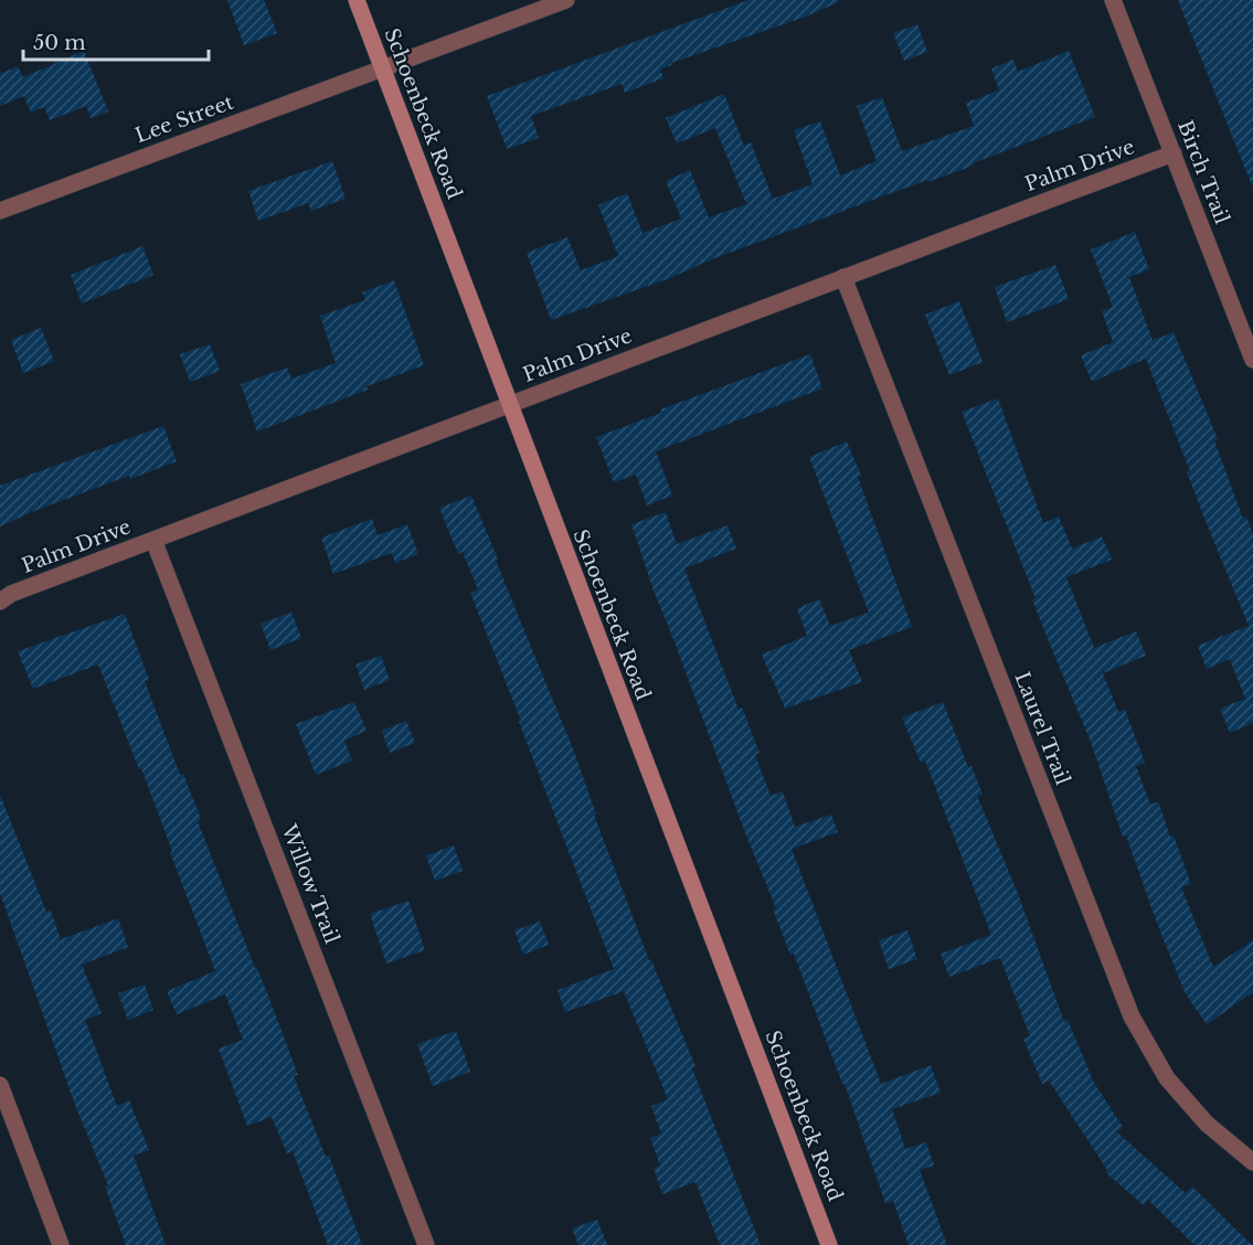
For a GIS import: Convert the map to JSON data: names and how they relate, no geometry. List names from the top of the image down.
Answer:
{
  "streets": {
    "main road": ["Schoenbeck Road"],
    "street": [
      "Lee Street",
      "Palm Drive",
      "Birch Trail",
      "Laurel Trail",
      "Willow Trail"
    ]
  },
  "crossings": [
    ["Schoenbeck Road", "Lee Street"],
    ["Schoenbeck Road", "Palm Drive"],
    ["Palm Drive", "Birch Trail"],
    ["Palm Drive", "Laurel Trail"],
    ["Palm Drive", "Willow Trail"]
  ],
  "scale_bar": "50 m"
}
